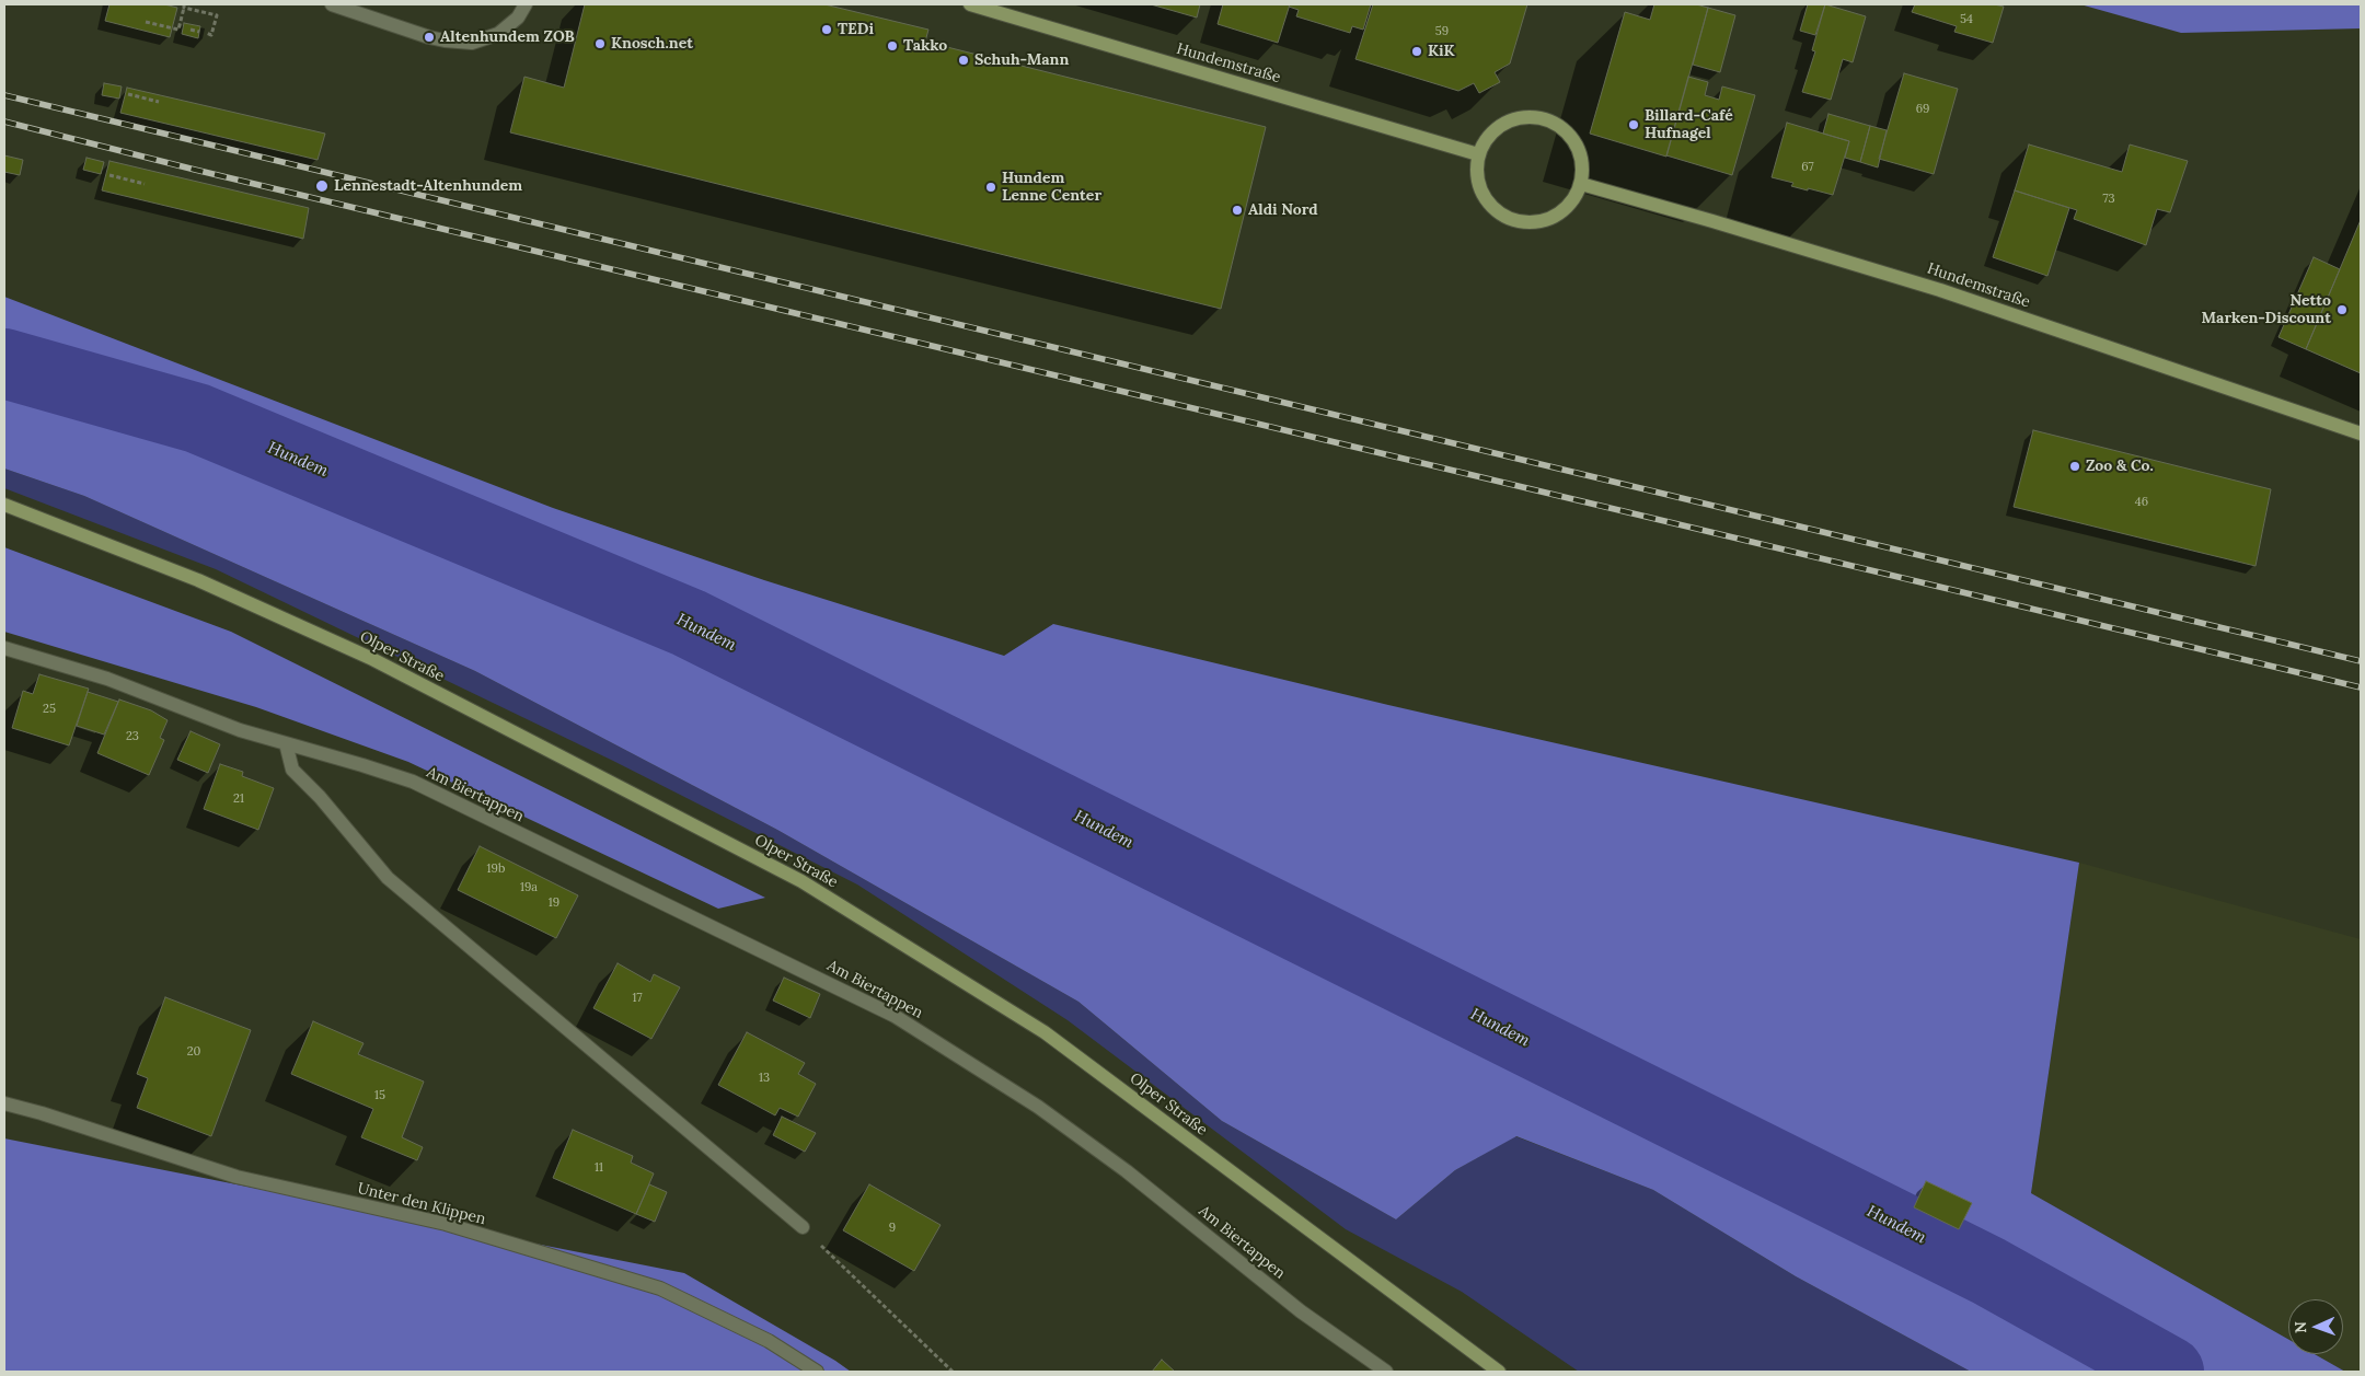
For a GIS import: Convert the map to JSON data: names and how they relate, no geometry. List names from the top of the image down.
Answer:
{
  "streets": {
    "main road": ["Hundemstraße", "Olper Straße"],
    "street": ["Am Biertappen", "Unter den Klippen"]
  },
  "water": ["Hundem"],
  "places": [
    "TEDi",
    "Altenhundem ZOB",
    "Knosch.net",
    "Takko",
    "KiK",
    "Schuh-Mann",
    "Billard-Café Hufnagel",
    "Lennestadt-Altenhundem",
    "Hundem Lenne Center",
    "Aldi Nord",
    "Netto Marken-Discount",
    "Zoo & Co."
  ],
  "house_numbers": [
    "54",
    "59",
    "69",
    "67",
    "73",
    "46",
    "25",
    "23",
    "21",
    "19b",
    "19a",
    "19",
    "17",
    "20",
    "13",
    "15",
    "11",
    "9"
  ],
  "north": "left"
}
